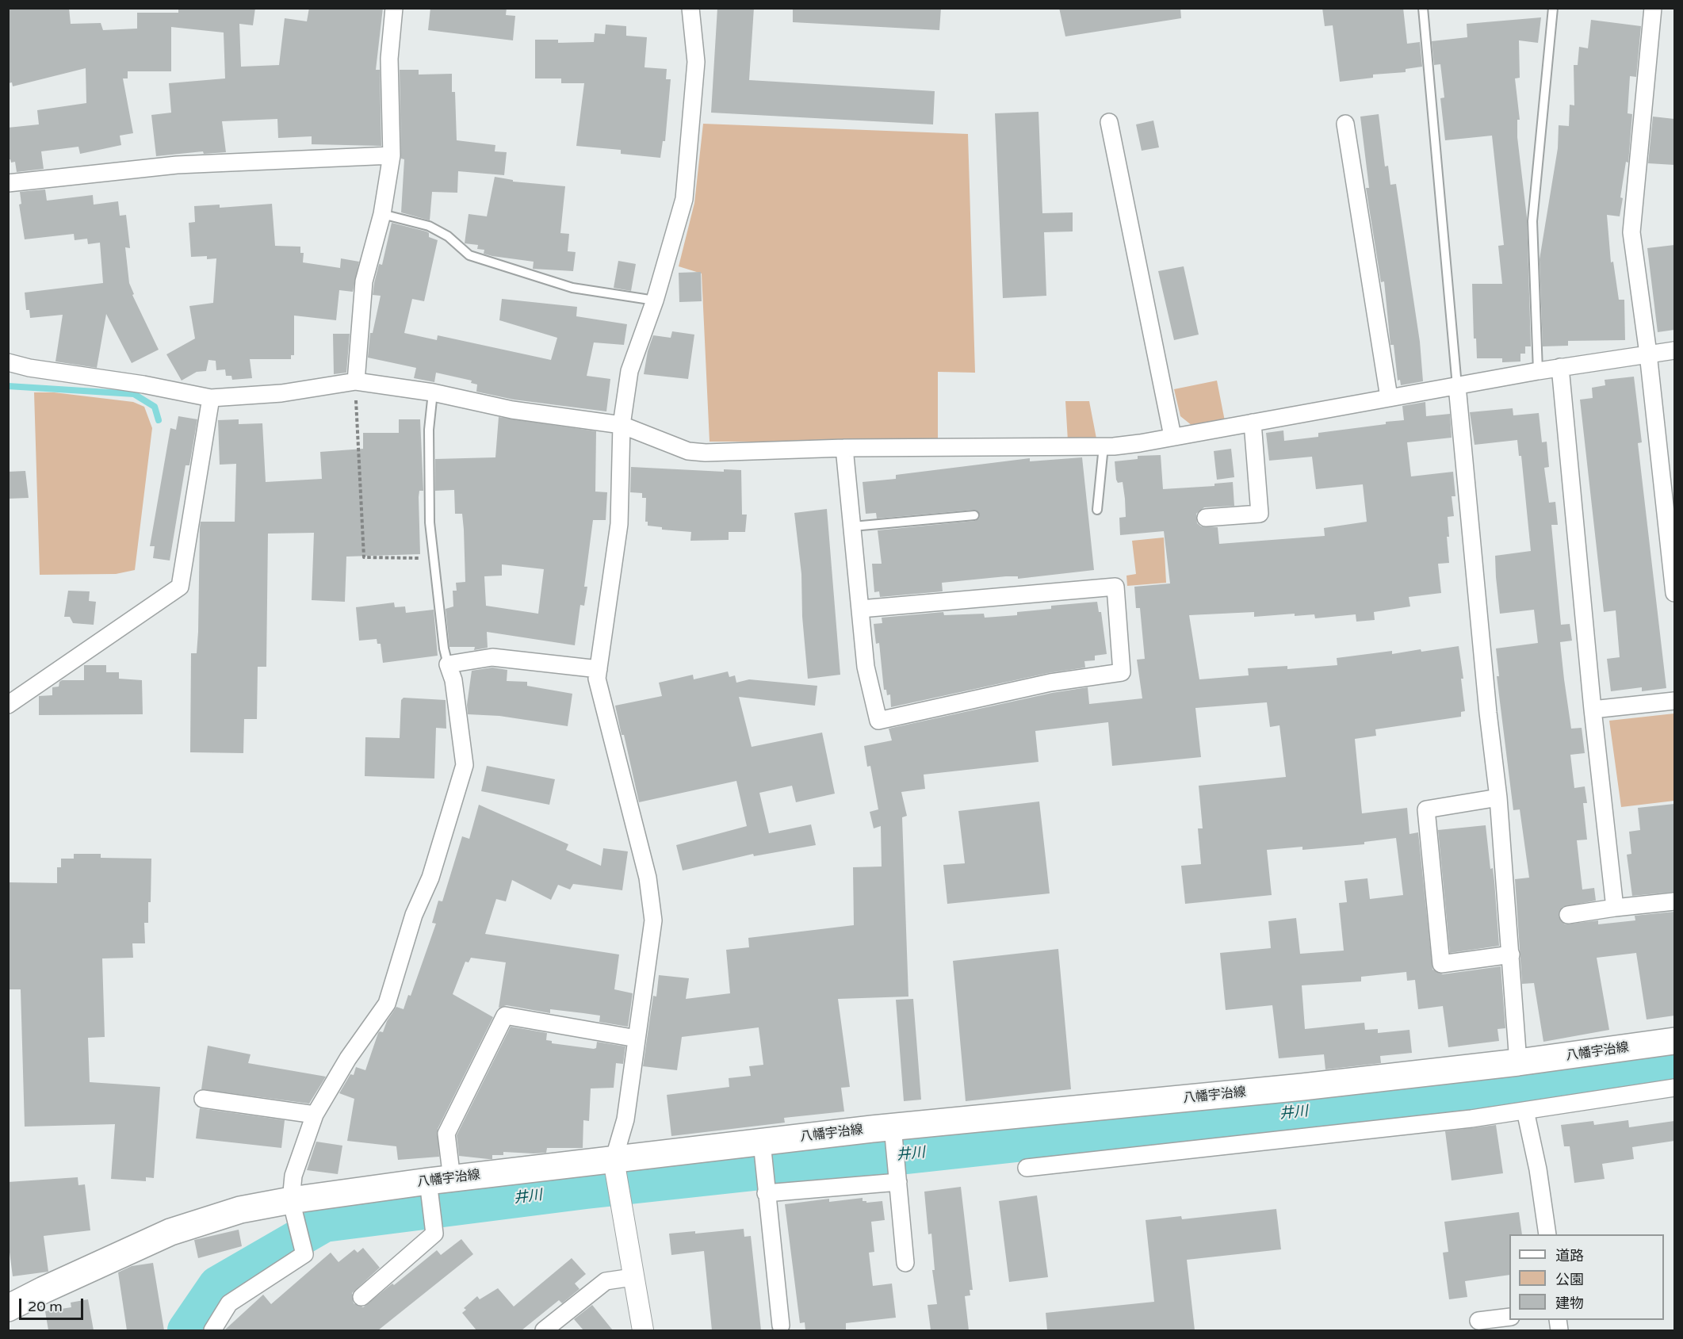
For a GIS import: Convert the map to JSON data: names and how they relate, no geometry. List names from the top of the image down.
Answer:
{
  "streets": {
    "main road": ["八幡宇治線"]
  },
  "water": ["井川"],
  "legend": ["道路", "公園", "建物"],
  "scale_bar": "20 m"
}
